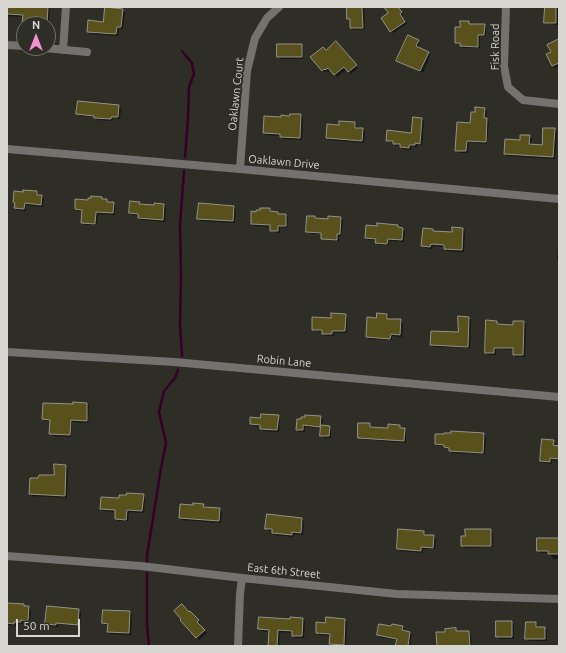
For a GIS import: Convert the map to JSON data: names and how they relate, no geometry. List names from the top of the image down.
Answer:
{
  "streets": {
    "street": [
      "Fisk Road",
      "Oaklawn Court",
      "Oaklawn Drive",
      "Robin Lane",
      "East 6th Street"
    ]
  },
  "crossings": [
    ["Oaklawn Court", "Oaklawn Drive"]
  ],
  "scale_bar": "50 m",
  "north": "top"
}
